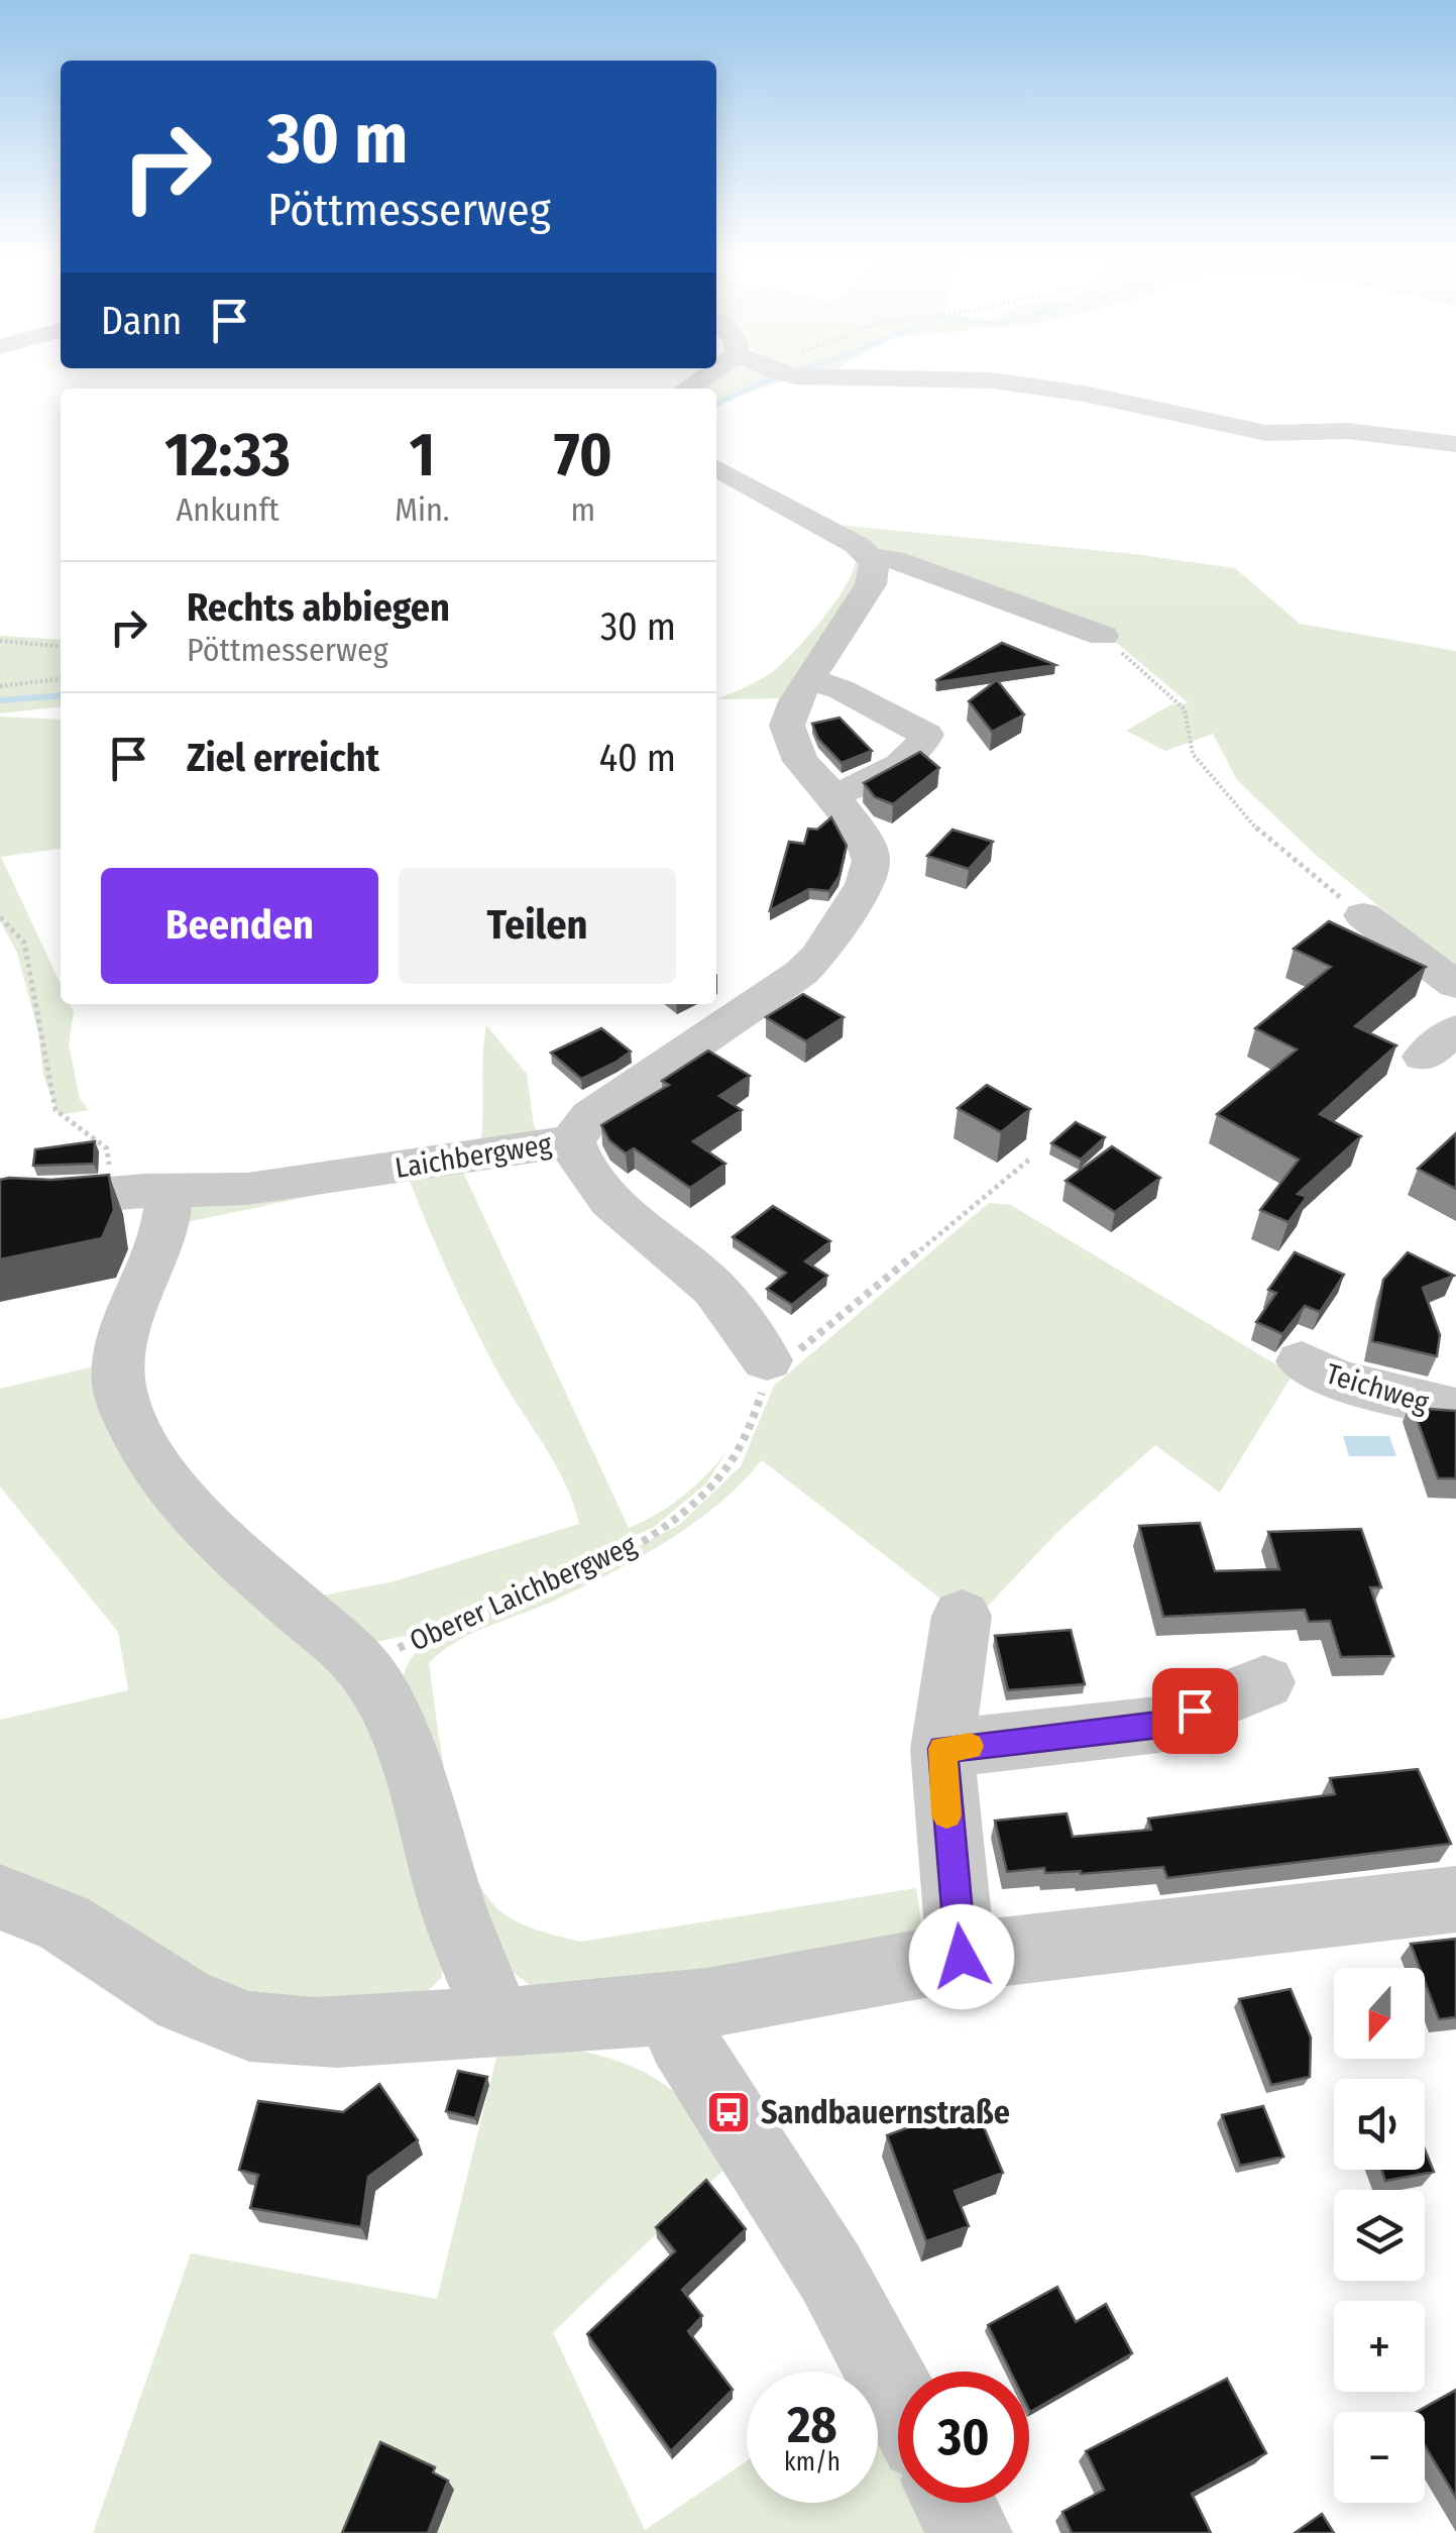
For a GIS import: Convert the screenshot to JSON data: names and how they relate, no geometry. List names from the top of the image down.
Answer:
{
  "streets": {
    "street": ["Laichbergweg", "Teichweg"],
    "path": ["Oberer Laichbergweg"]
  },
  "places": {
    "bus stop": ["Sandbauernstraße"]
  },
  "north": "bottom",
  "page": {
    "turn": ["30 m", "Pöttmesserweg"],
    "then": "Dann",
    "eta": [
      "12:33",
      "Ankunft",
      "1",
      "Min.",
      "70",
      "m"
    ],
    "list": [
      {
        "name": "Rechts abbiegen",
        "note": "Pöttmesserweg",
        "value": "30 m"
      },
      {
        "name": "Ziel erreicht",
        "value": "40 m"
      }
    ],
    "buttons": ["Beenden", "Teilen"],
    "map_buttons": ["+", "−"],
    "speed": "28 km/h",
    "limit": "30"
  }
}
